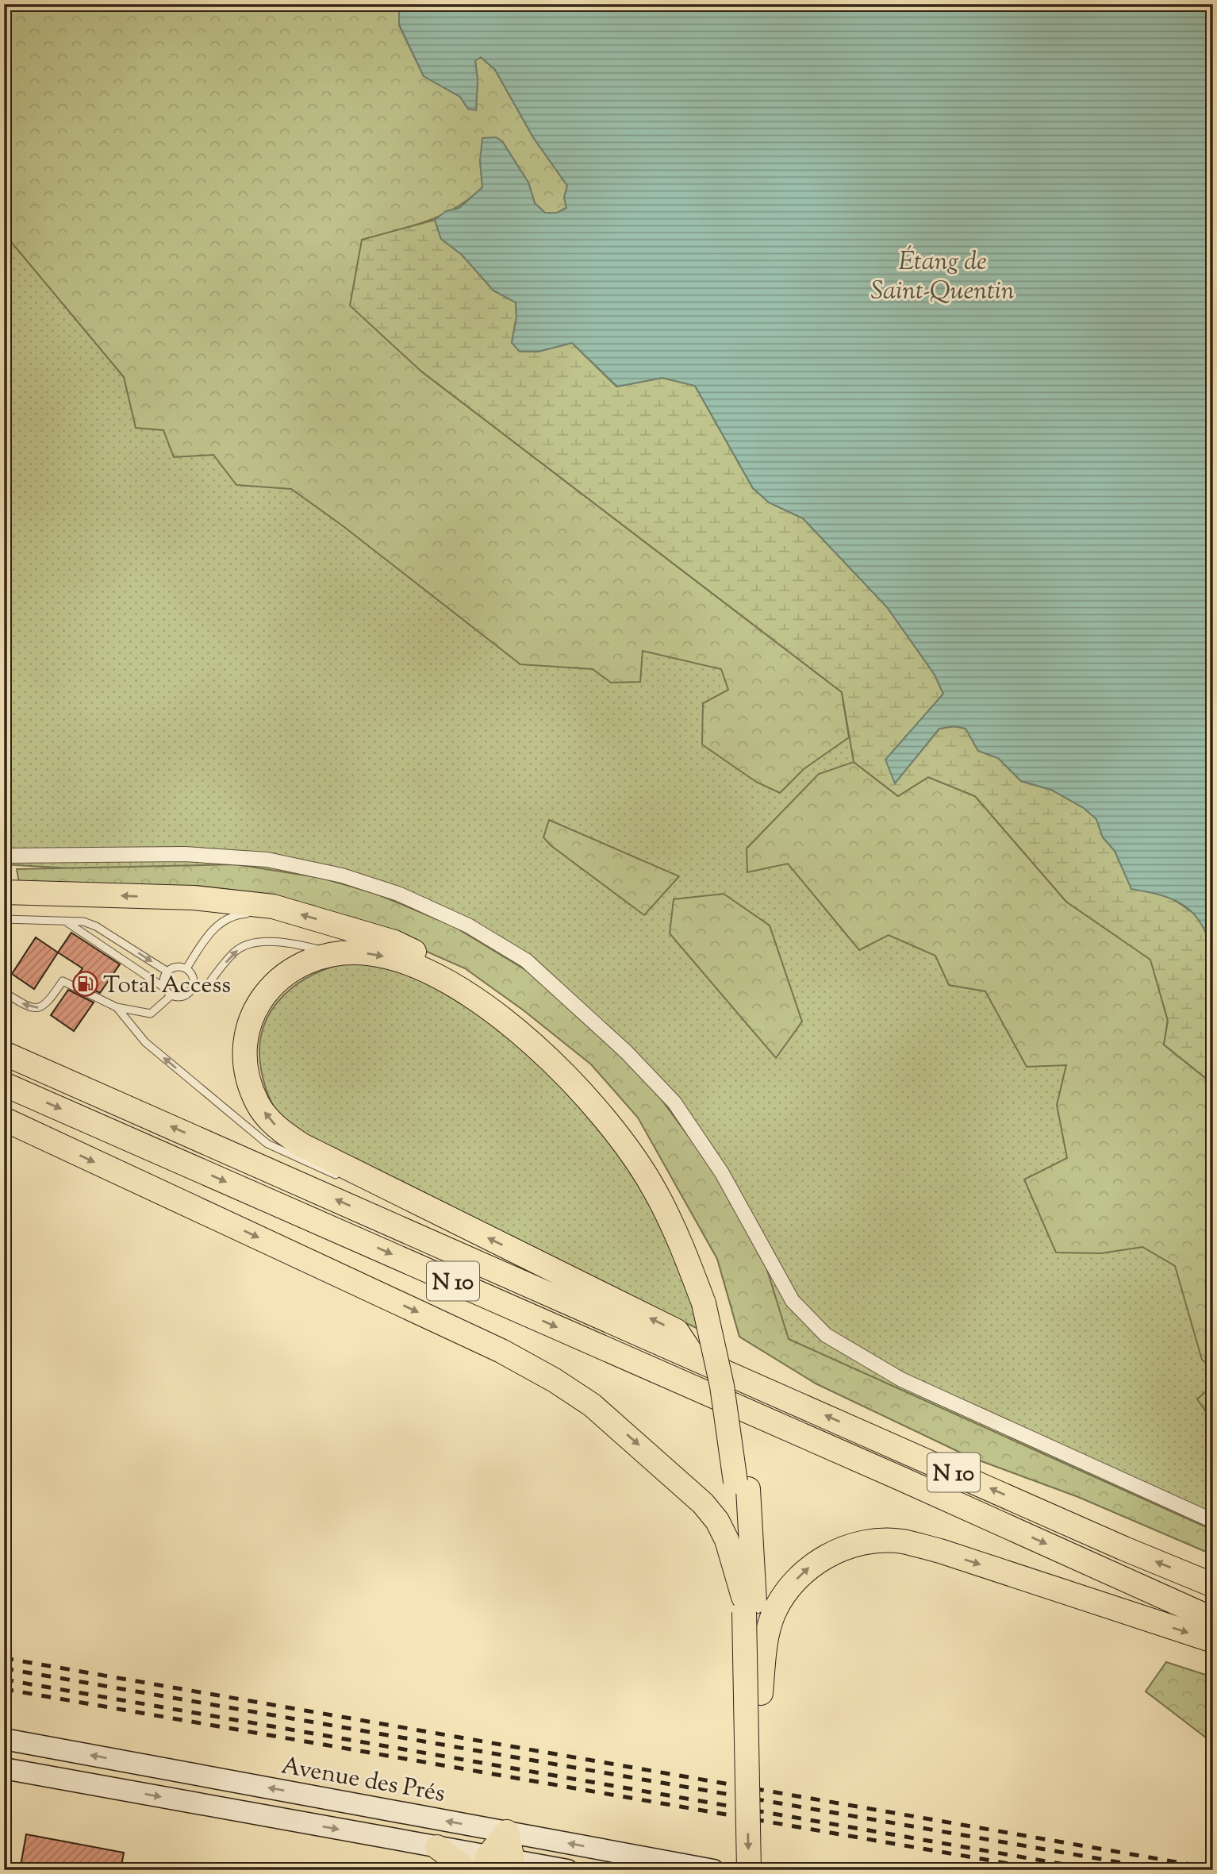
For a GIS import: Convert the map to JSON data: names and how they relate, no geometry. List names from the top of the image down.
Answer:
{
  "streets": {
    "main road": ["N 10", "Avenue des Prés"]
  },
  "water": ["Étang de Saint-Quentin"],
  "places": {
    "fuel station": ["Total Access"]
  }
}
